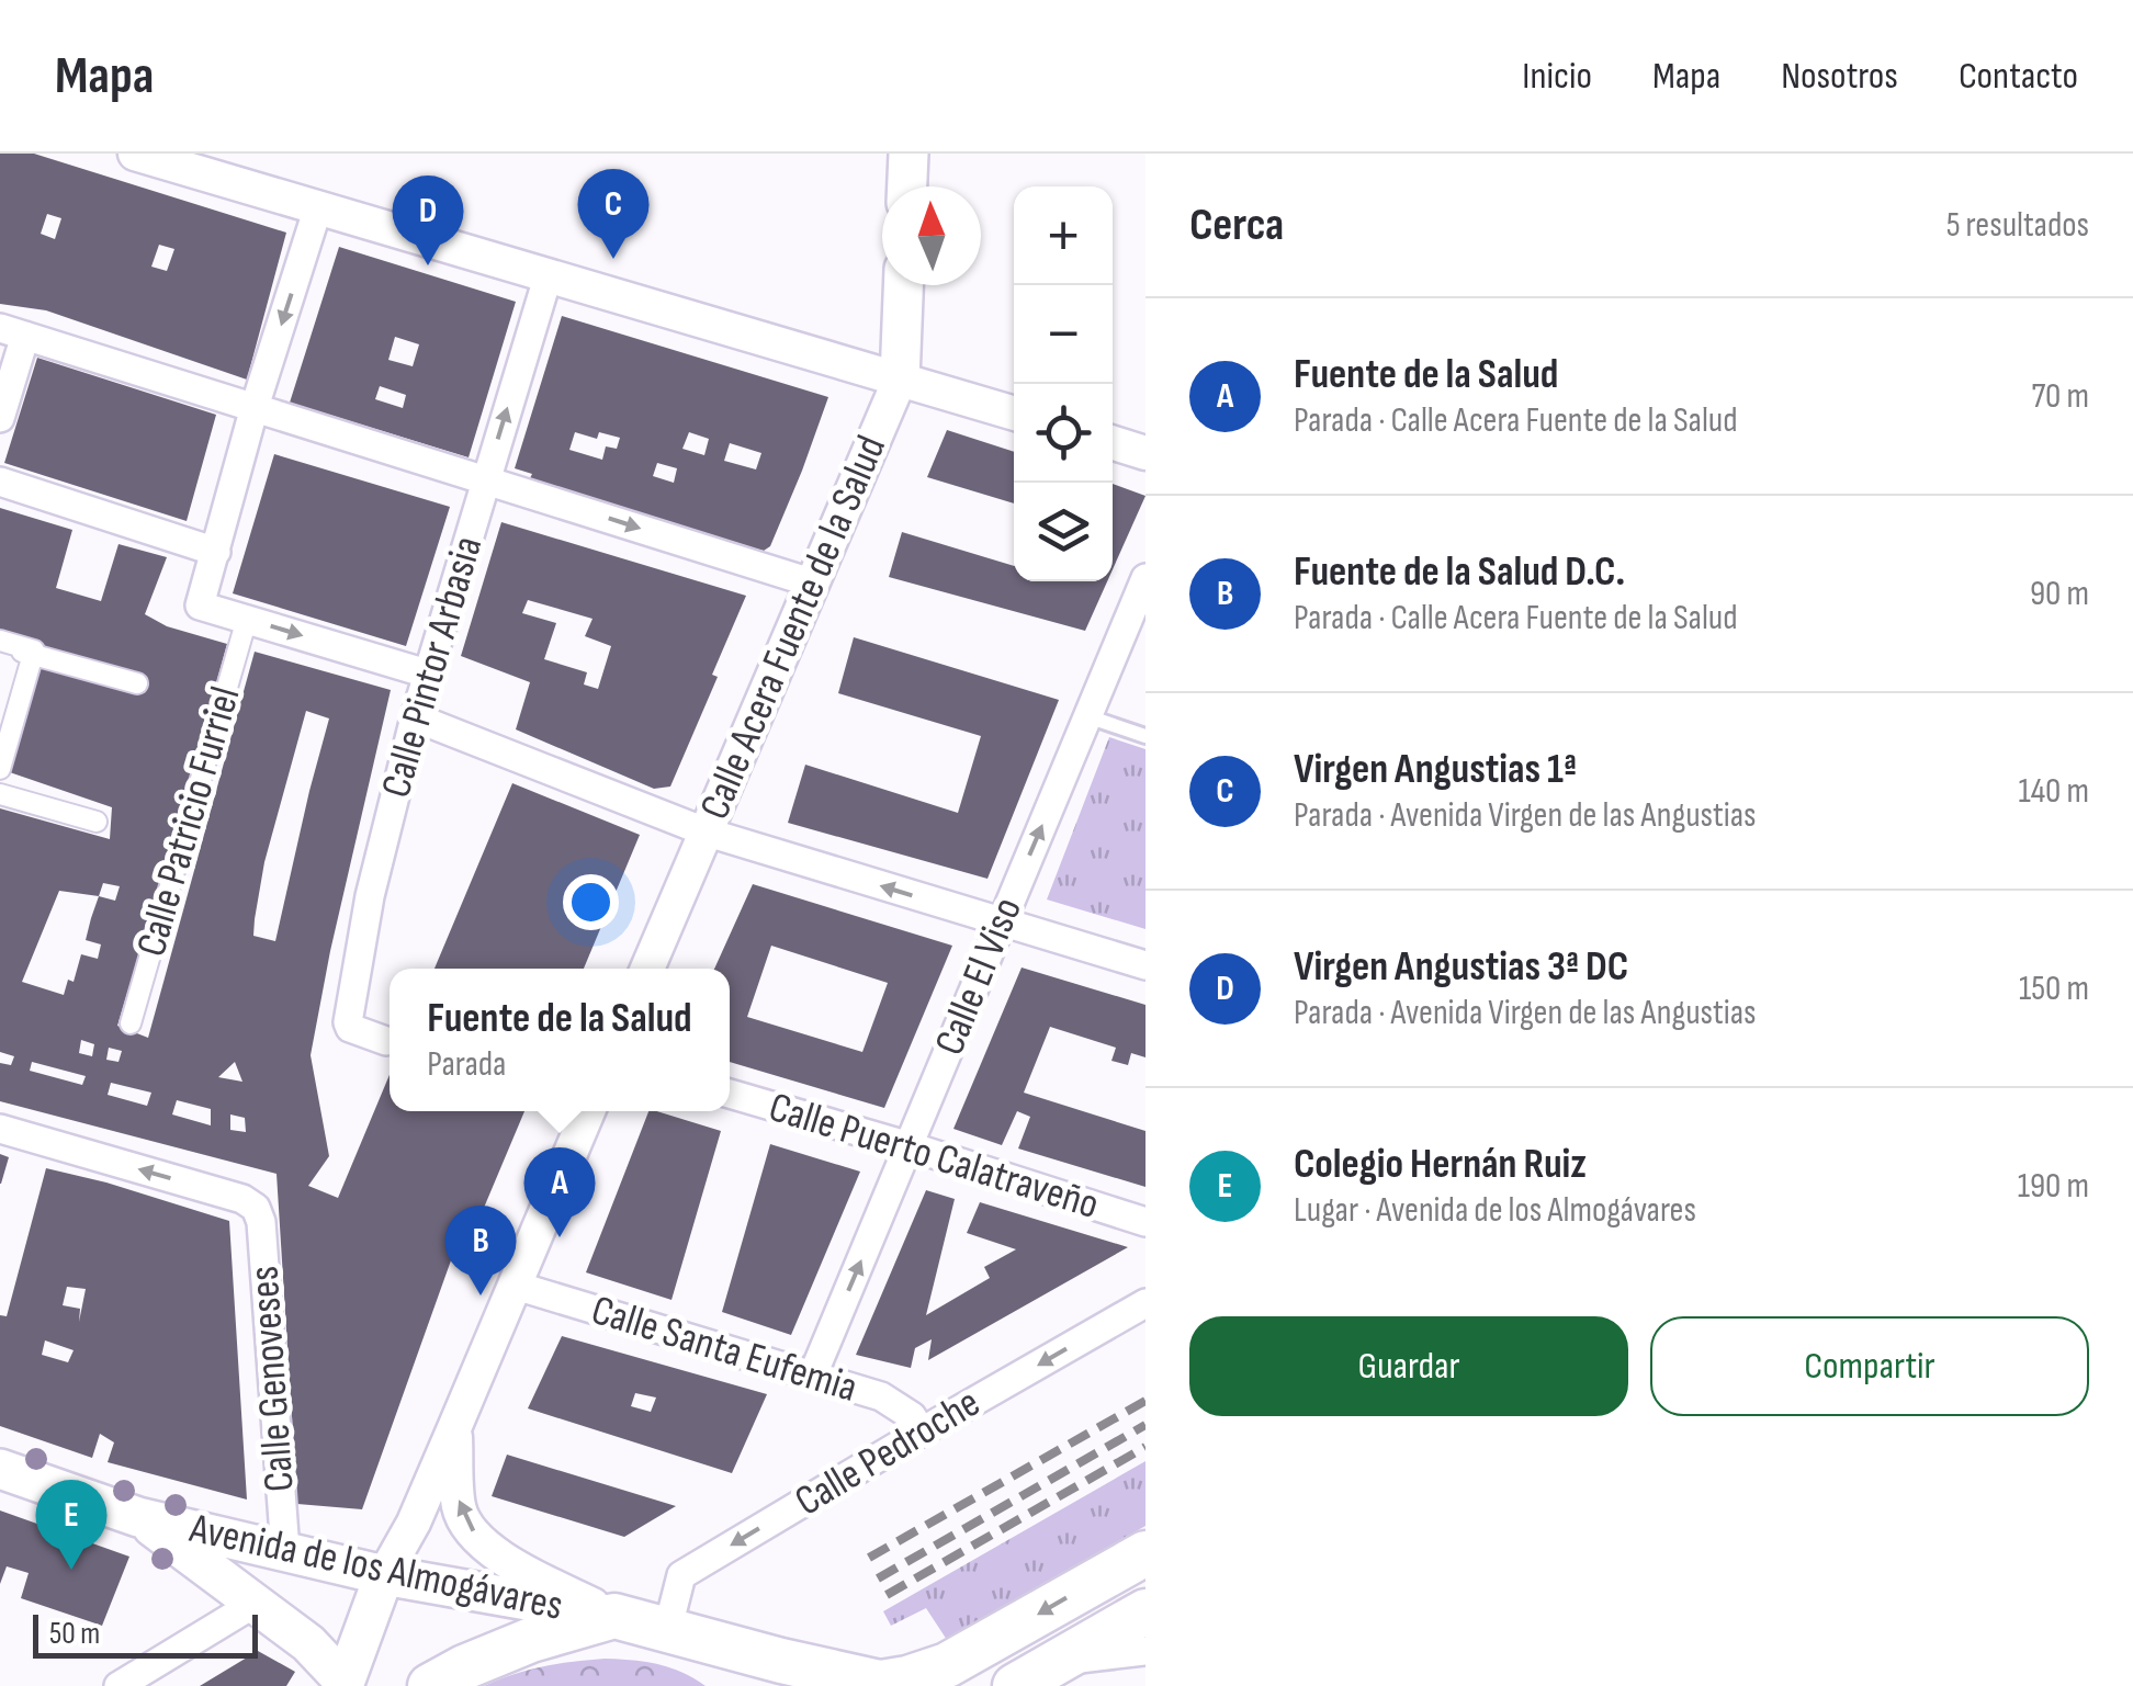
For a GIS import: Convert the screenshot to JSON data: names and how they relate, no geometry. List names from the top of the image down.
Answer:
{
  "streets": {
    "main road": ["Calle Acera Fuente de la Salud", "Avenida de los Almogávares"],
    "street": [
      "Calle Pintor Arbasia",
      "Calle Patricio Furriel",
      "Calle El Viso",
      "Calle Puerto Calatraveño",
      "Calle Santa Eufemia",
      "Calle Genoveses",
      "Calle Pedroche"
    ]
  },
  "crossings": [
    ["Calle El Viso", "Calle Puerto Calatraveño"],
    ["Calle El Viso", "Calle Santa Eufemia"],
    ["Calle Santa Eufemia", "Calle Pedroche"],
    ["Calle Genoveses", "Avenida de los Almogávares"]
  ],
  "one_way": ["Calle El Viso", "Calle Genoveses", "Calle Pedroche"],
  "scale_bar": "50 m",
  "north": "top",
  "page": {
    "header": "Mapa",
    "nav": [
      "Inicio",
      "Mapa",
      "Nosotros",
      "Contacto"
    ],
    "heading": ["Cerca", "5 resultados"],
    "pins": [
      "C",
      "D",
      "A",
      "B",
      "E"
    ],
    "map_buttons": ["+", "−"],
    "list": [
      {
        "mark": "A",
        "name": "Fuente de la Salud",
        "note": "Parada · Calle Acera Fuente de la Salud",
        "value": "70 m"
      },
      {
        "mark": "B",
        "name": "Fuente de la Salud D.C.",
        "note": "Parada · Calle Acera Fuente de la Salud",
        "value": "90 m"
      },
      {
        "mark": "C",
        "name": "Virgen Angustias 1ª",
        "note": "Parada · Avenida Virgen de las Angustias",
        "value": "140 m"
      },
      {
        "mark": "D",
        "name": "Virgen Angustias 3ª DC",
        "note": "Parada · Avenida Virgen de las Angustias",
        "value": "150 m"
      },
      {
        "mark": "E",
        "name": "Colegio Hernán Ruiz",
        "note": "Lugar · Avenida de los Almogávares",
        "value": "190 m"
      }
    ],
    "popup": ["Fuente de la Salud", "Parada"],
    "buttons": ["Guardar", "Compartir"],
    "scale": "50 m"
  }
}
